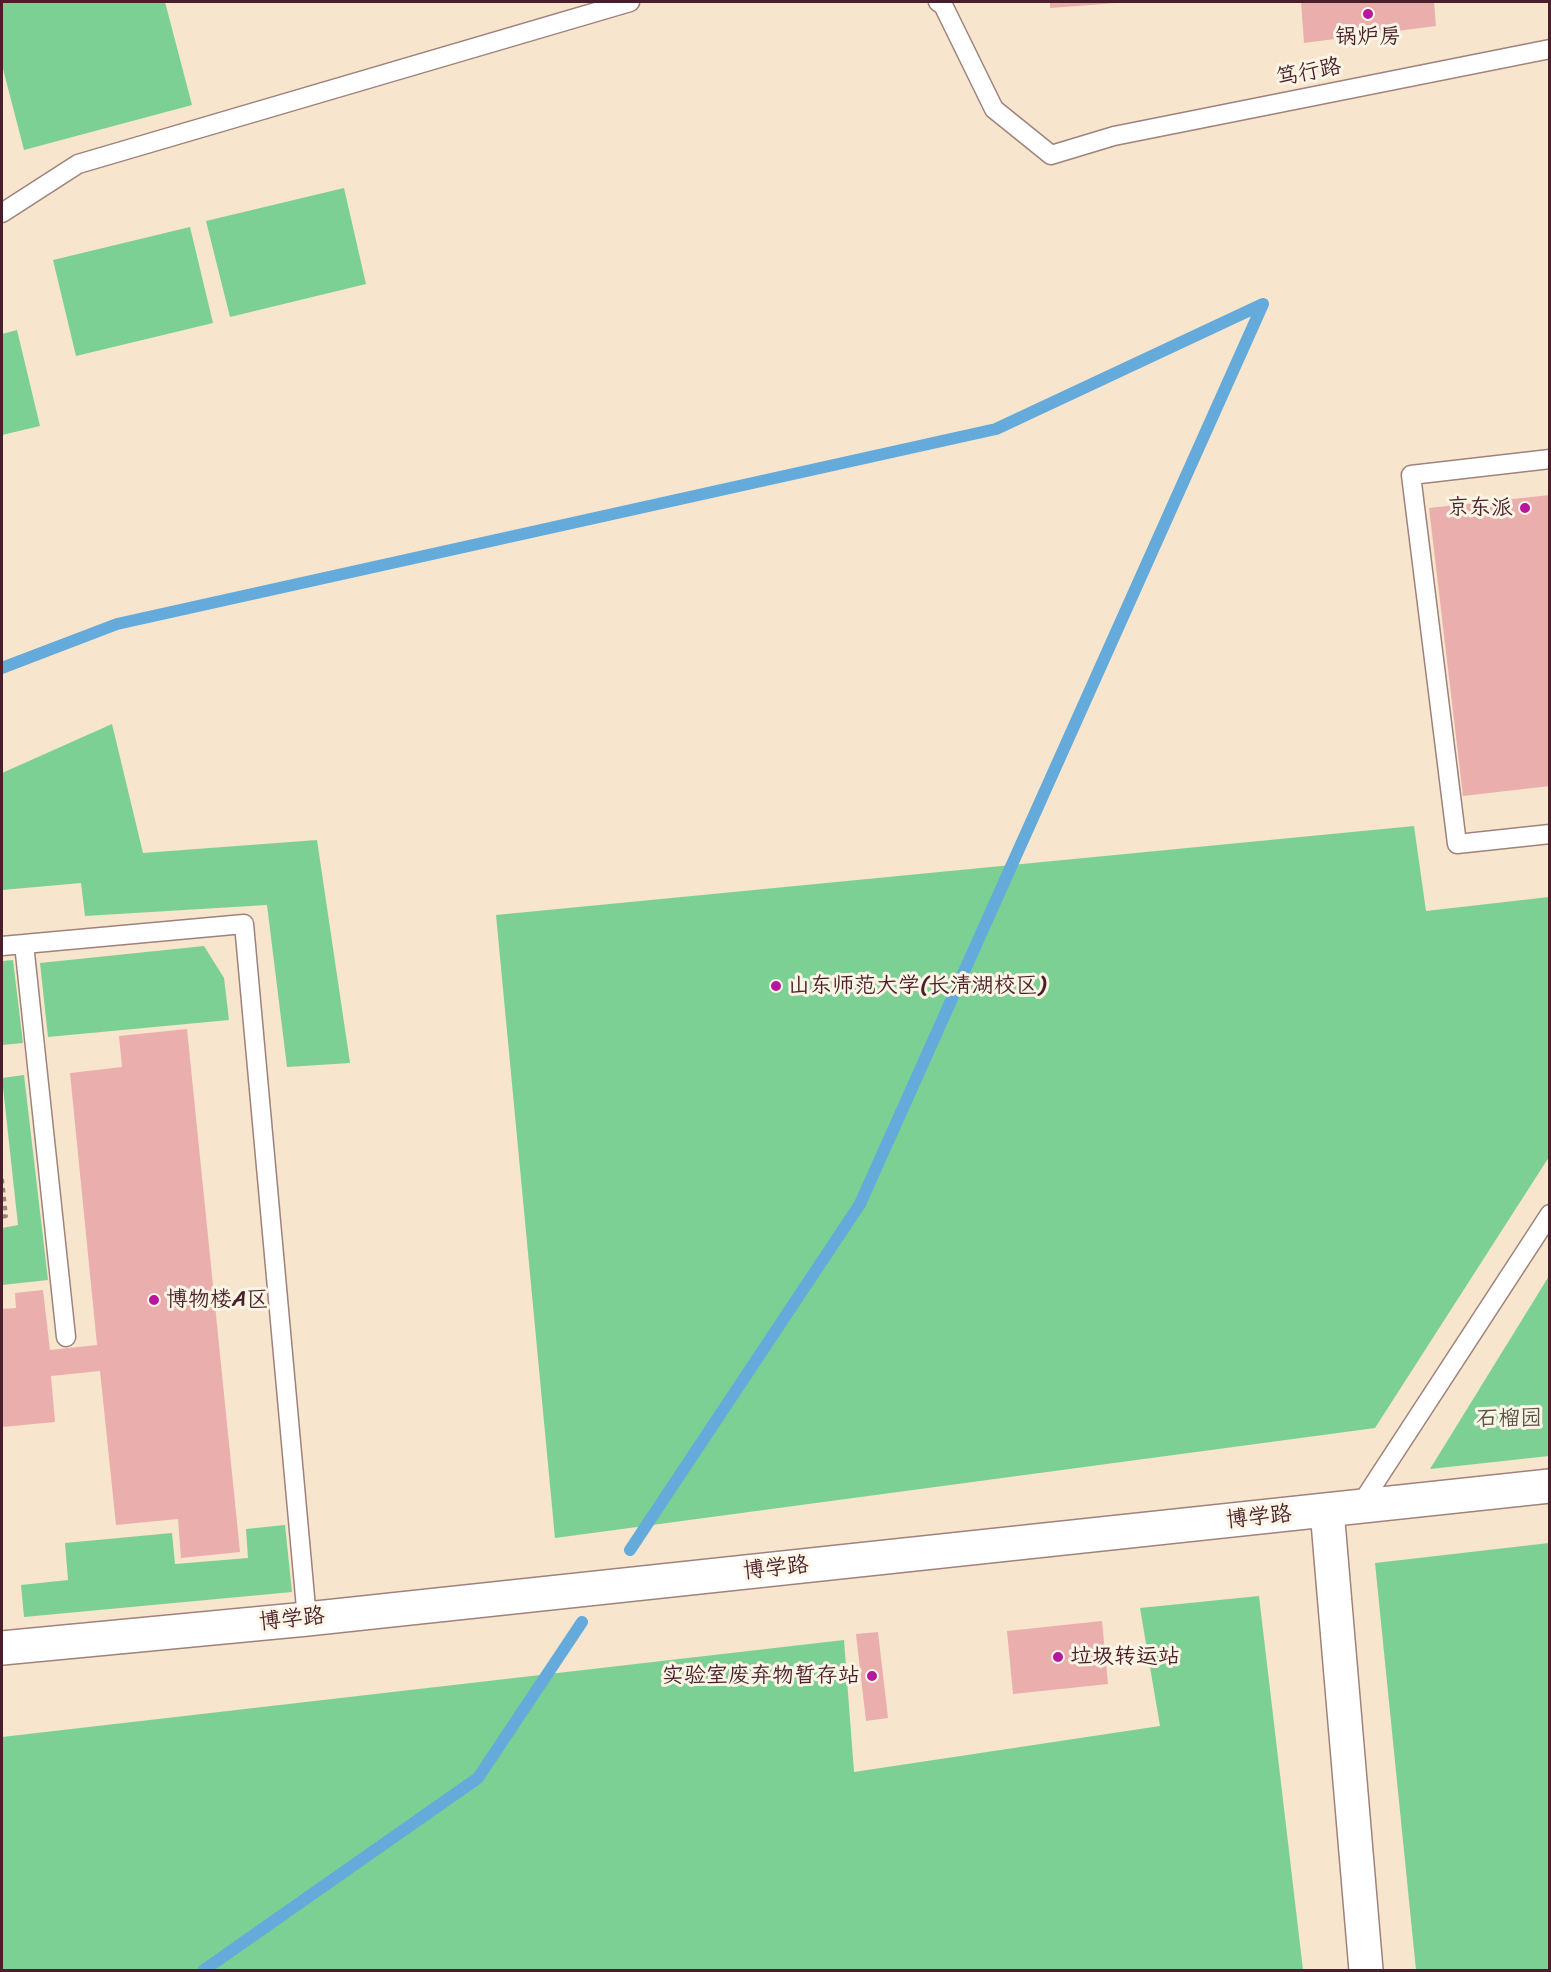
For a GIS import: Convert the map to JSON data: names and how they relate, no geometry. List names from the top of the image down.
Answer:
{
  "streets": {
    "street": ["博学路"],
    "lane": ["笃行路"]
  },
  "parks": ["石榴园"],
  "places": [
    "锅炉房",
    "京东派",
    "山东师范大学(长清湖校区)",
    "博物楼A区",
    "垃圾转运站",
    "实验室废弃物暂存站"
  ]
}
